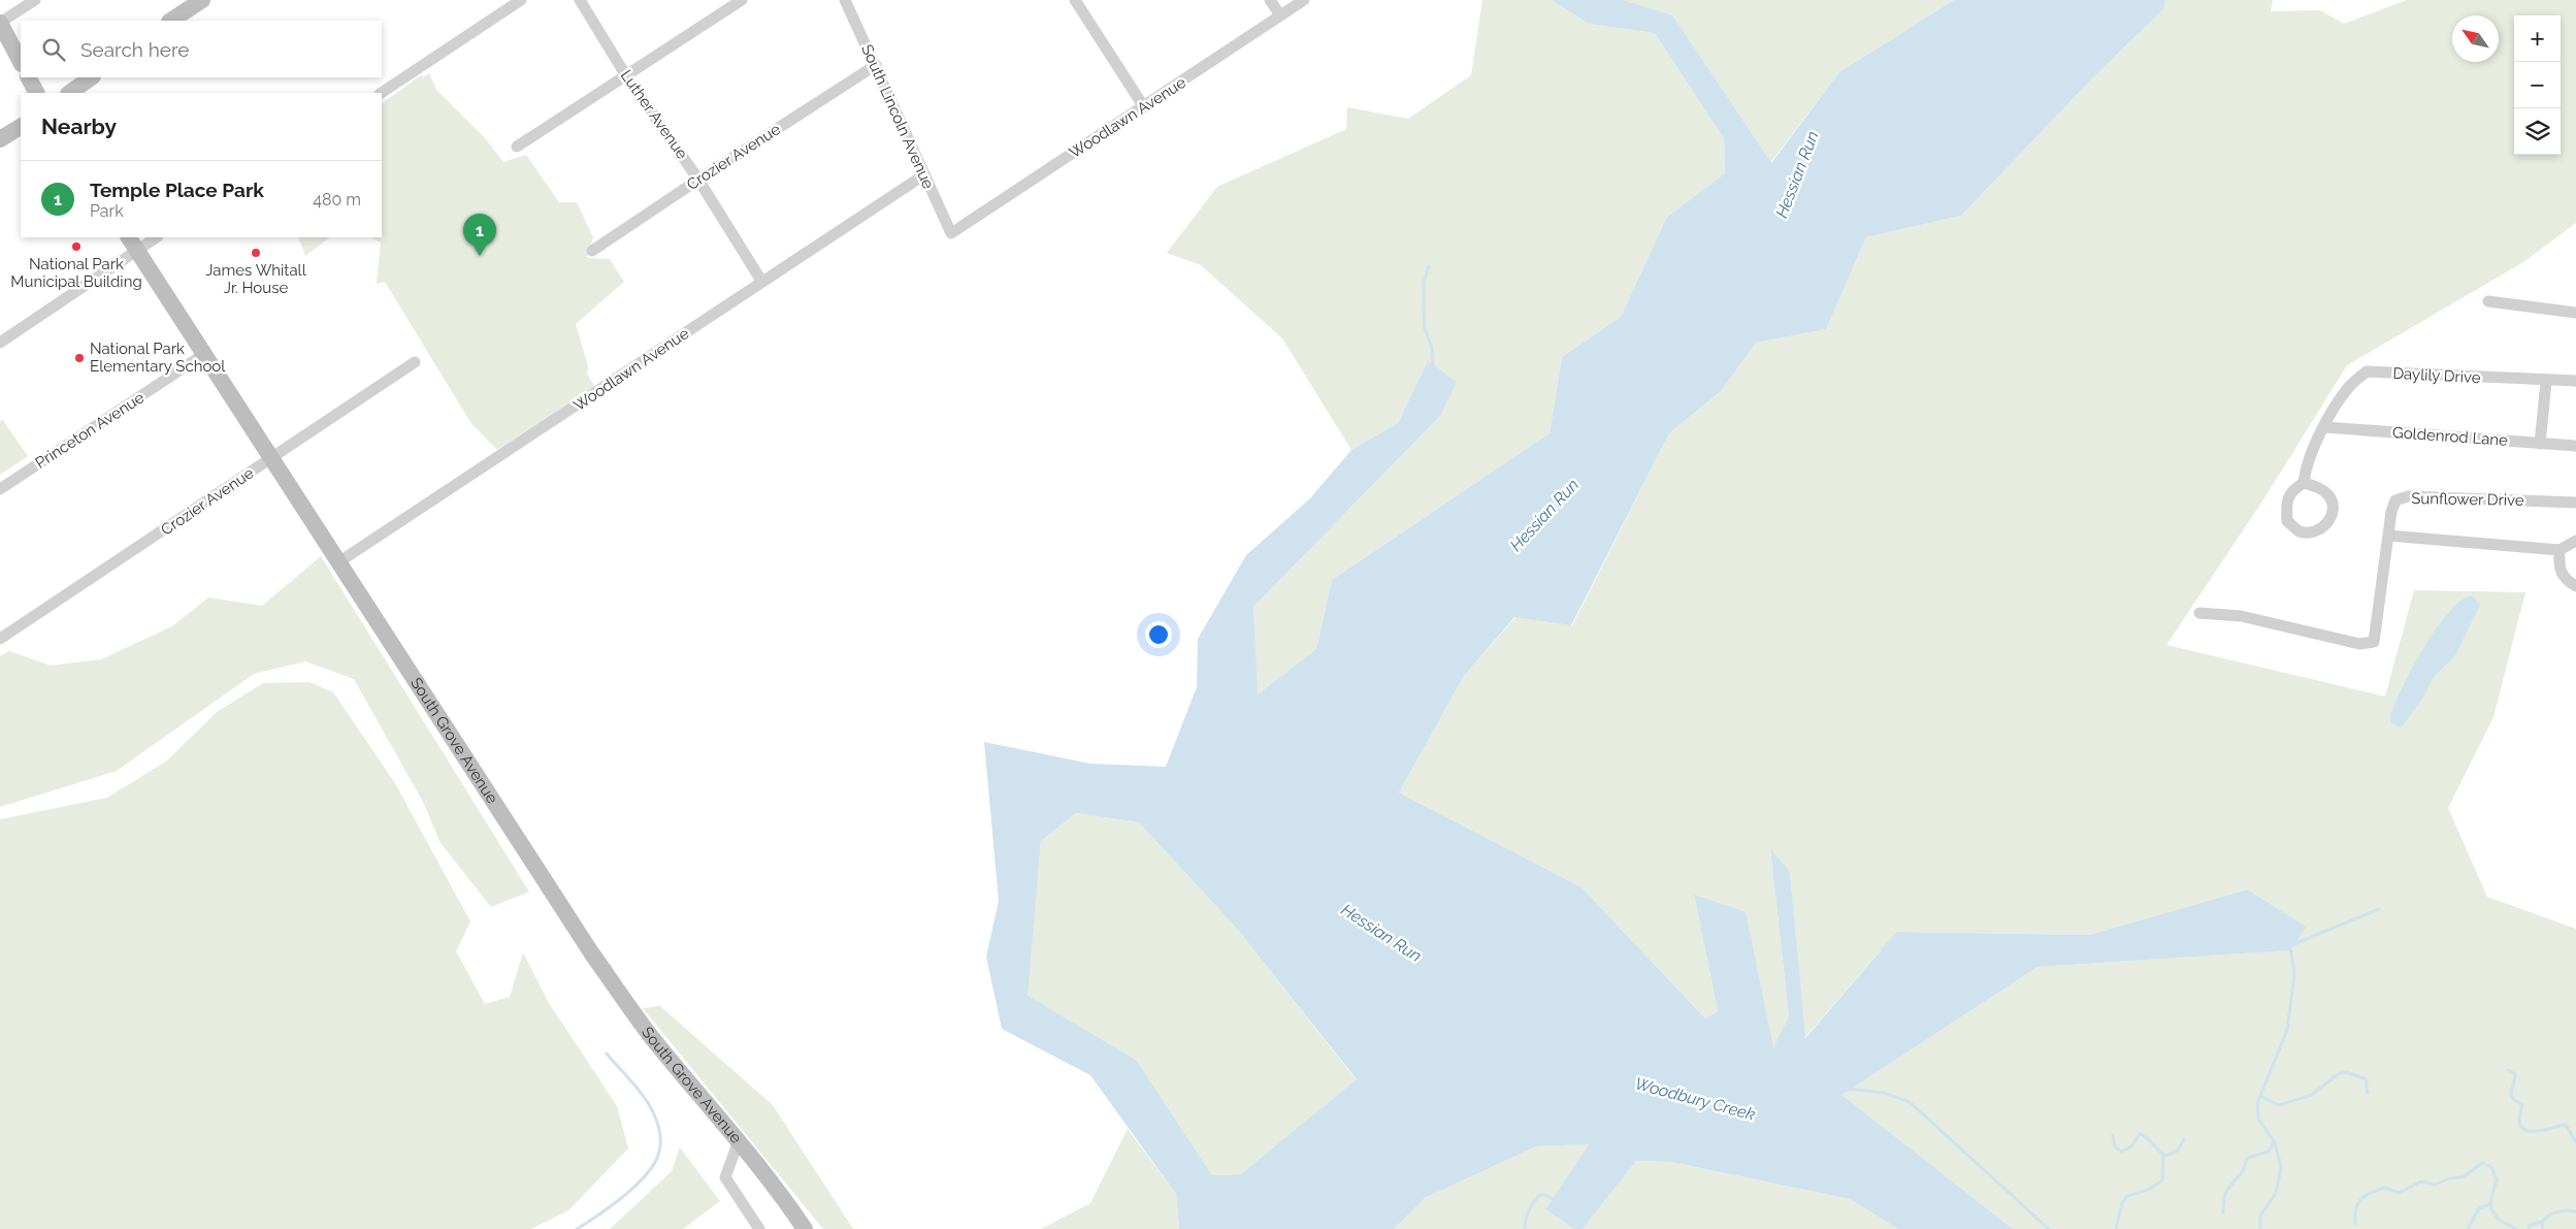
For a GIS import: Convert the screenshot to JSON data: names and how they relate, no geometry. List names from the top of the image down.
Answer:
{
  "streets": {
    "main road": ["South Grove Avenue"],
    "street": [
      "Luther Avenue",
      "South Lincoln Avenue",
      "Woodlawn Avenue",
      "Crozier Avenue",
      "Daylily Drive",
      "Princeton Avenue",
      "Goldenrod Lane",
      "Sunflower Drive"
    ]
  },
  "crossings": [
    ["Luther Avenue", "Woodlawn Avenue"],
    ["Luther Avenue", "Crozier Avenue"],
    ["South Lincoln Avenue", "Woodlawn Avenue"],
    ["South Lincoln Avenue", "Crozier Avenue"],
    ["Woodlawn Avenue", "South Grove Avenue"],
    ["Crozier Avenue", "South Grove Avenue"],
    ["Daylily Drive", "Goldenrod Lane"],
    ["Princeton Avenue", "South Grove Avenue"]
  ],
  "water": ["Hessian Run", "Woodbury Creek"],
  "places": ["National Park Municipal Building", "James Whitall Jr. House", "National Park Elementary School"],
  "north": "top left",
  "page": {
    "map_buttons": ["+", "−"],
    "search": "Search here",
    "heading": "Nearby",
    "list": [
      {
        "mark": "1",
        "name": "Temple Place Park",
        "note": "Park",
        "value": "480 m"
      }
    ],
    "pins": "1"
  }
}
